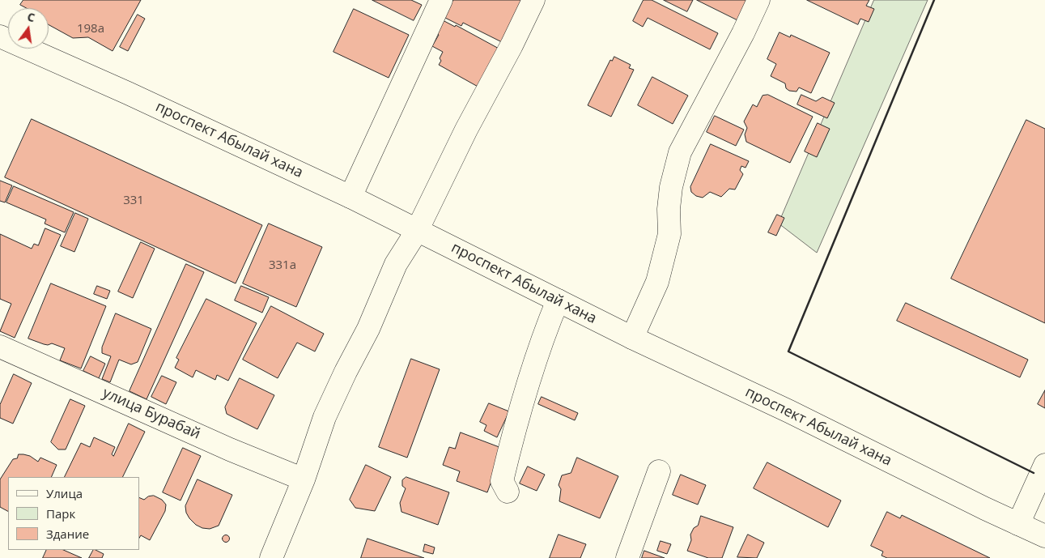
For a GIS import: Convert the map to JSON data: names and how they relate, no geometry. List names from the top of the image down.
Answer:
{
  "streets": {
    "street": ["проспект Абылай хана", "улица Бурабай"]
  },
  "house_numbers": ["198а", "331", "331а"],
  "legend": ["Улица", "Парк", "Здание"],
  "north": "top"
}
